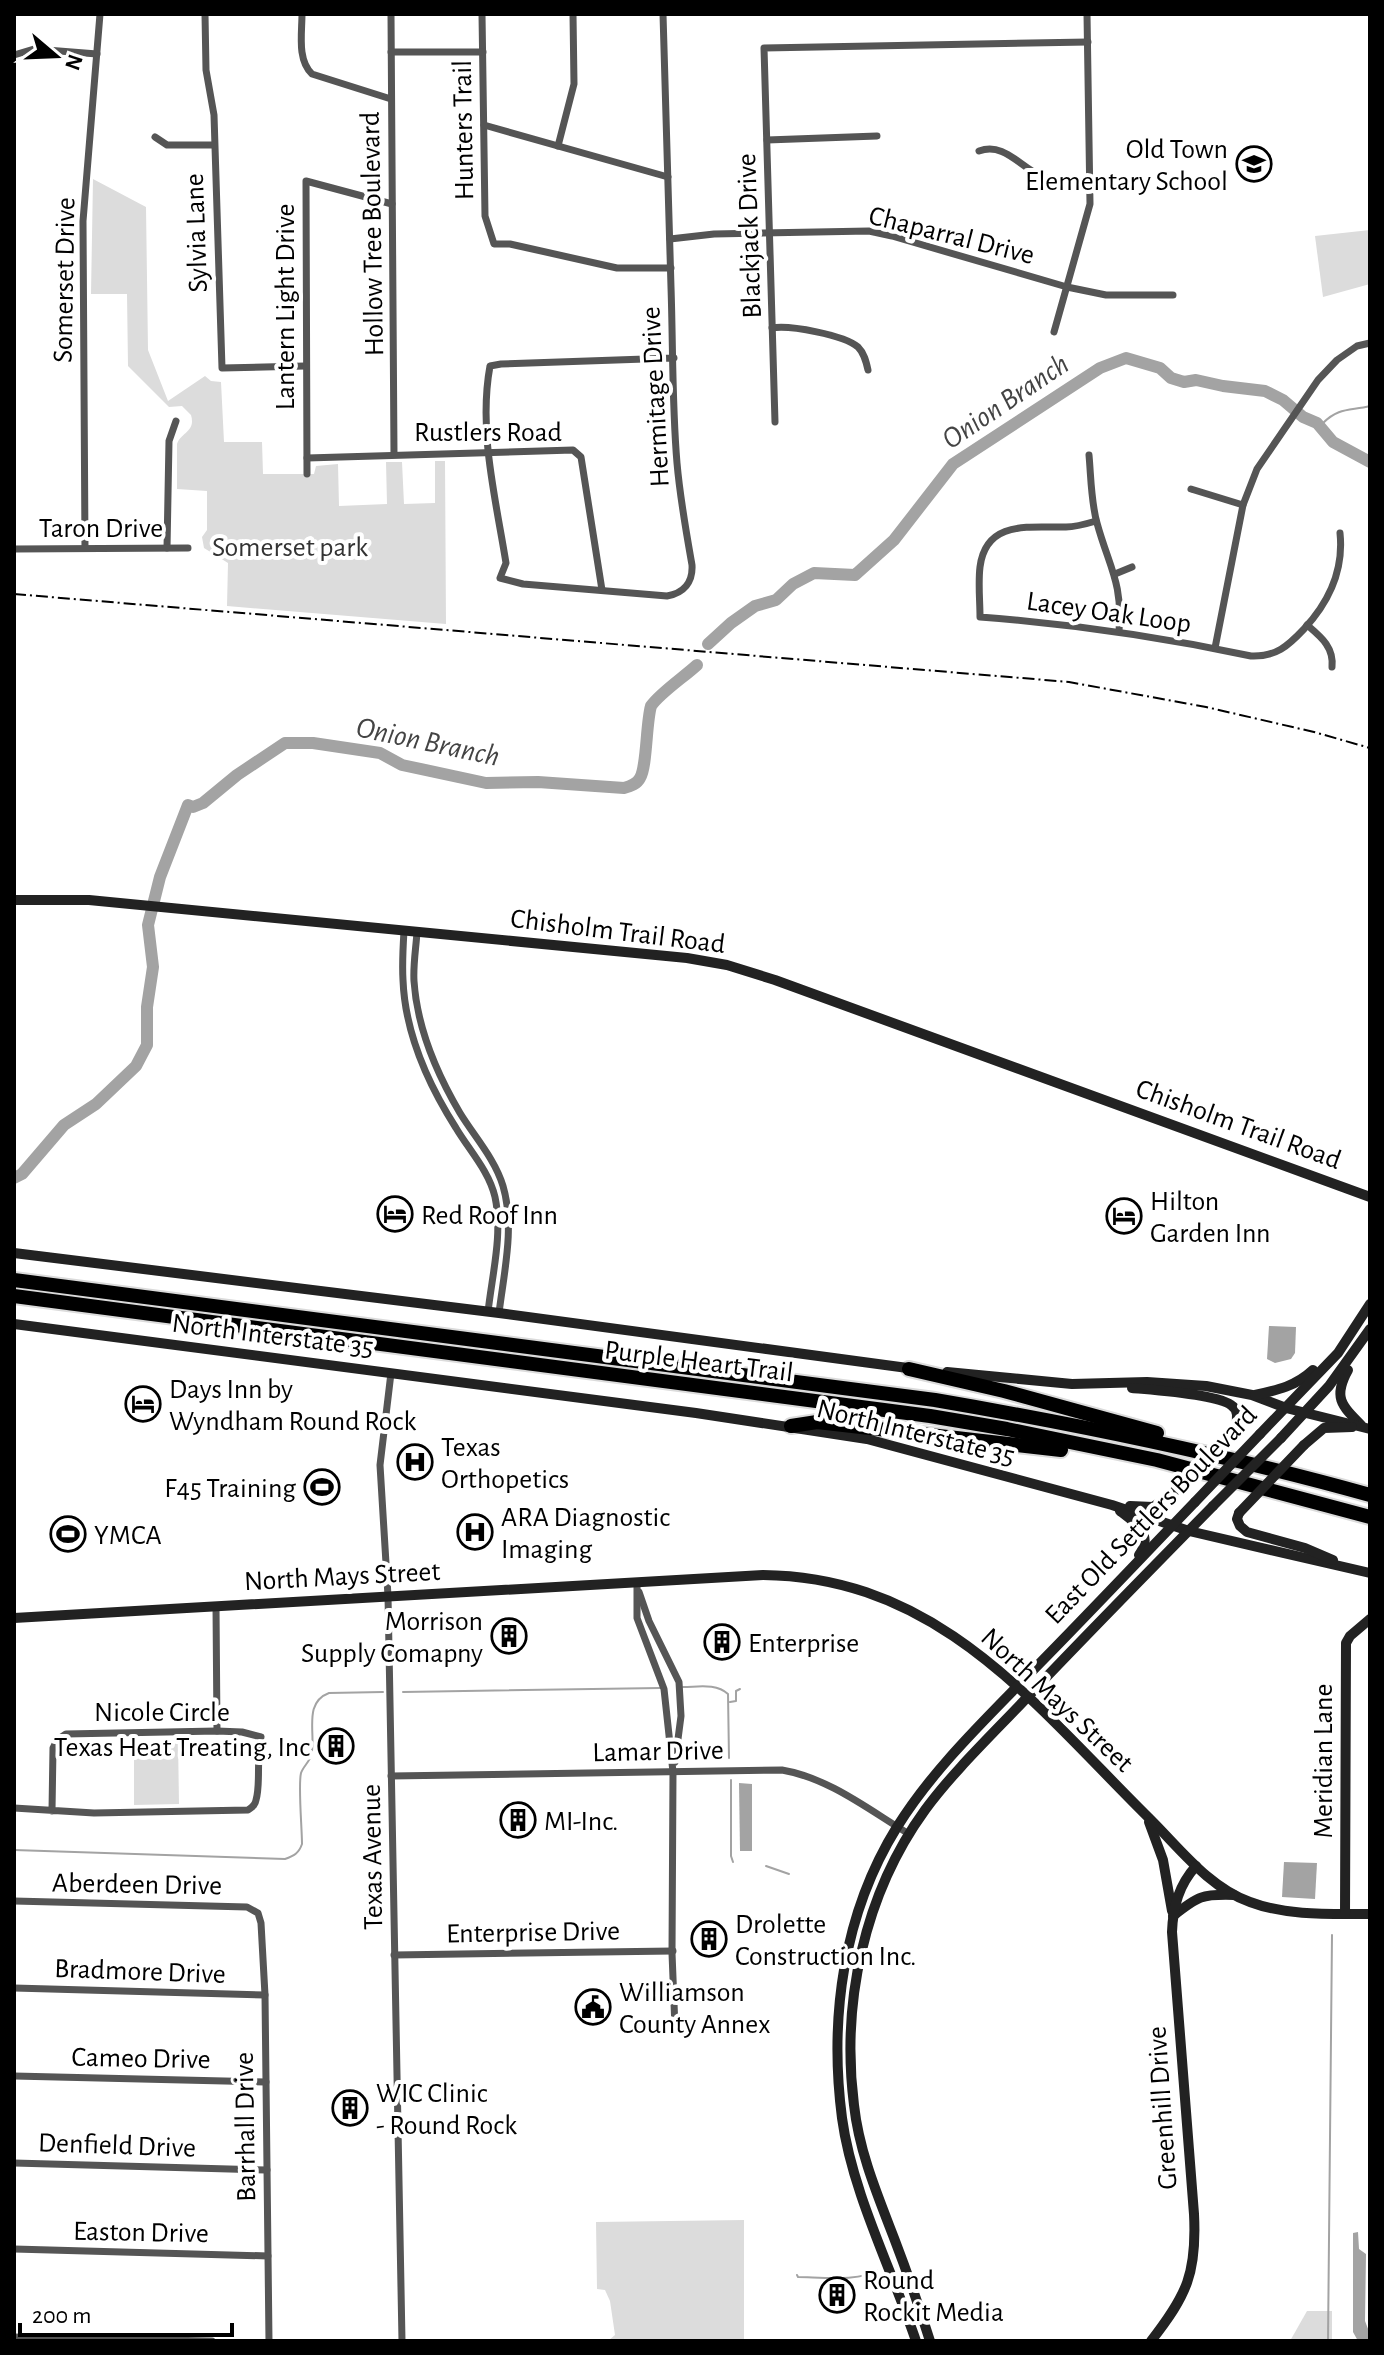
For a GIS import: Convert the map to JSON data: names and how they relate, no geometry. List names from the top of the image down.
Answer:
{
  "streets": {
    "highway": ["Purple Heart Trail"],
    "main road": [
      "Chisholm Trail Road",
      "North Interstate 35",
      "East Old Settlers Boulevard",
      "North Mays Street",
      "Meridian Lane",
      "Greenhill Drive"
    ],
    "street": [
      "Hunters Trail",
      "Sylvia Lane",
      "Hollow Tree Boulevard",
      "Chaparral Drive",
      "Blackjack Drive",
      "Somerset Drive",
      "Lantern Light Drive",
      "Hermitage Drive",
      "Rustlers Road",
      "Taron Drive",
      "Lacey Oak Loop",
      "Nicole Circle",
      "Lamar Drive",
      "Texas Avenue",
      "Aberdeen Drive",
      "Enterprise Drive",
      "Bradmore Drive",
      "Cameo Drive",
      "Barrhall Drive",
      "Denfield Drive",
      "Easton Drive"
    ]
  },
  "crossings": [
    ["Hunters Trail", "Hermitage Drive"],
    ["Sylvia Lane", "Lantern Light Drive"],
    ["Hollow Tree Boulevard", "Lantern Light Drive"],
    ["Hollow Tree Boulevard", "Rustlers Road"],
    ["Chaparral Drive", "Blackjack Drive"],
    ["Chaparral Drive", "Hermitage Drive"],
    ["Somerset Drive", "Taron Drive"],
    ["Lantern Light Drive", "Rustlers Road"],
    ["Hermitage Drive", "Rustlers Road"],
    ["North Interstate 35", "East Old Settlers Boulevard"],
    ["North Interstate 35", "Texas Avenue"],
    ["East Old Settlers Boulevard", "North Mays Street"],
    ["East Old Settlers Boulevard", "Lamar Drive"],
    ["North Mays Street", "Meridian Lane"],
    ["North Mays Street", "Texas Avenue"],
    ["North Mays Street", "Greenhill Drive"],
    ["Lamar Drive", "Texas Avenue"],
    ["Texas Avenue", "Enterprise Drive"],
    ["Aberdeen Drive", "Barrhall Drive"],
    ["Bradmore Drive", "Barrhall Drive"],
    ["Cameo Drive", "Barrhall Drive"],
    ["Barrhall Drive", "Denfield Drive"],
    ["Barrhall Drive", "Easton Drive"]
  ],
  "water": ["Onion Branch"],
  "parks": ["Somerset park"],
  "places": {
    "school or university": ["Old Town Elementary School"],
    "hotel": ["Red Roof Inn", "Hilton Garden Inn", "Days Inn by Wyndham Round Rock"],
    "hospital": ["Texas Orthopetics", "ARA Diagnostic Imaging"],
    "sports": ["F45 Training", "YMCA"],
    "building": [
      "Morrison Supply Comapny",
      "Enterprise",
      "Texas Heat Treating, Inc",
      "MI-Inc.",
      "Drolette Construction Inc.",
      "WIC Clinic - Round Rock",
      "Round Rockit Media"
    ],
    "public building": ["Williamson County Annex"]
  },
  "scale_bar": "200 m",
  "north": "right"
}
